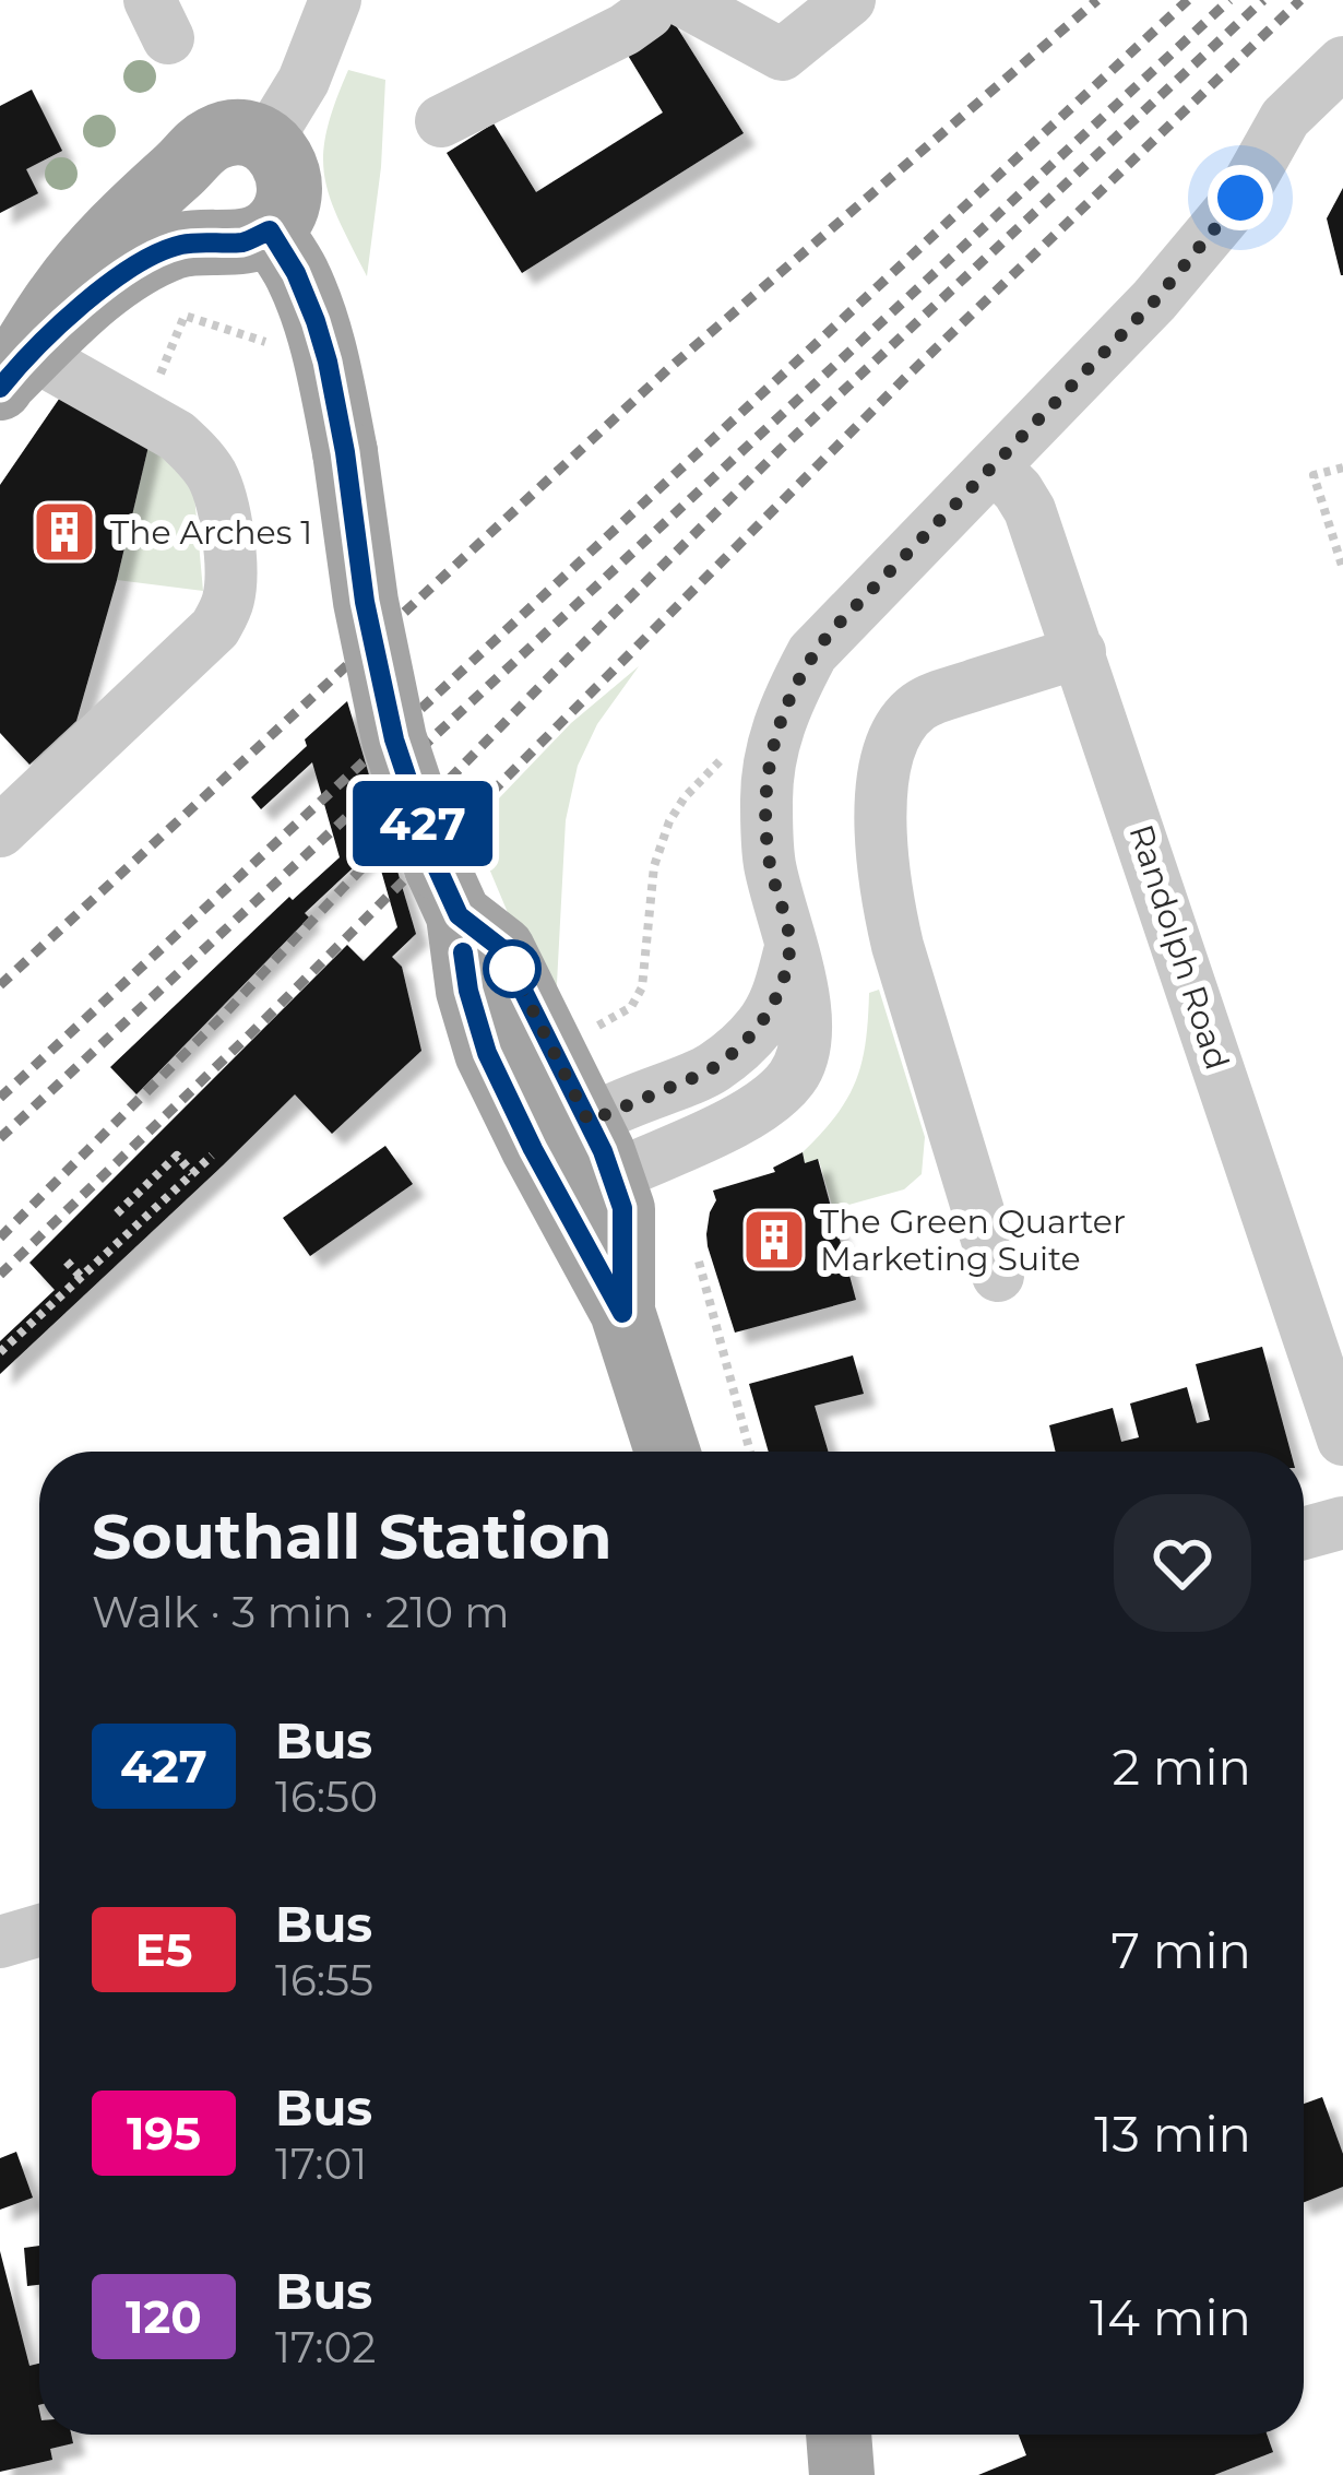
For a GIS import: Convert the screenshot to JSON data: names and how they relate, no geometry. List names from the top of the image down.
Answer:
{
  "streets": {
    "street": ["Randolph Road"]
  },
  "places": {
    "building": ["The Arches 1", "The Green Quarter Marketing Suite"]
  },
  "lines": ["bus line 427"],
  "page": {
    "on_map": "427",
    "heading": ["Southall Station", "Walk · 3 min · 210 m"],
    "list": [
      {
        "mark": "427",
        "name": "Bus",
        "note": "16:50",
        "value": "2 min"
      },
      {
        "mark": "E5",
        "name": "Bus",
        "note": "16:55",
        "value": "7 min"
      },
      {
        "mark": "195",
        "name": "Bus",
        "note": "17:01",
        "value": "13 min"
      },
      {
        "mark": "120",
        "name": "Bus",
        "note": "17:02",
        "value": "14 min"
      }
    ]
  }
}
